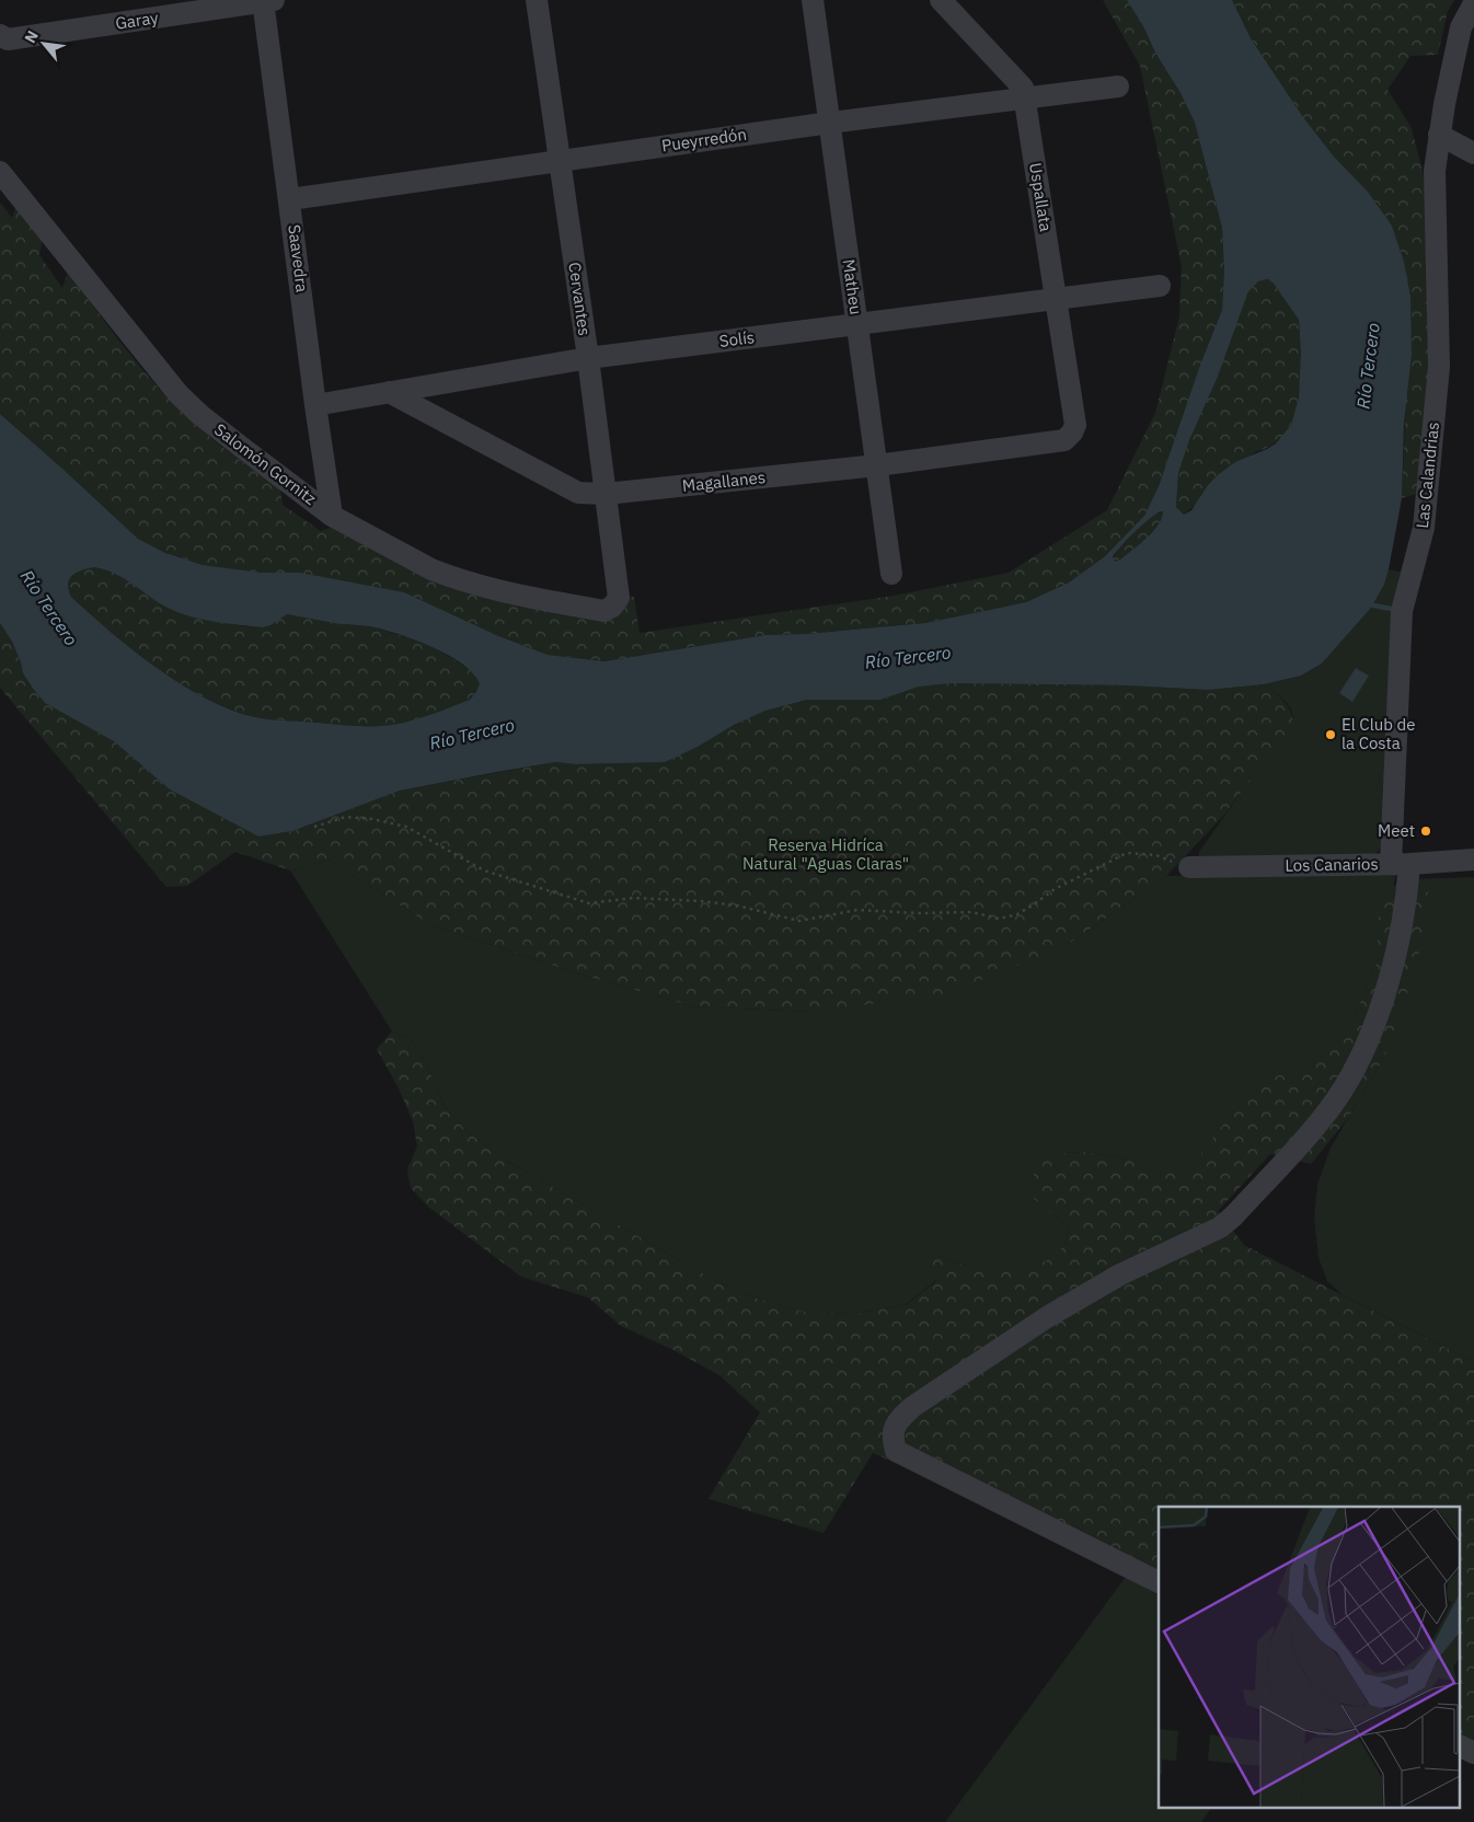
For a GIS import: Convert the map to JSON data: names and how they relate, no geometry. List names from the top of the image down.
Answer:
{
  "streets": {
    "street": [
      "Garay",
      "Pueyrredón",
      "Uspallata",
      "Saavedra",
      "Matheu",
      "Cervantes",
      "Solís",
      "Salomón Gornitz",
      "Las Calandrias",
      "Magallanes",
      "Los Canarios"
    ]
  },
  "crossings": [
    ["Garay", "Saavedra"],
    ["Pueyrredón", "Uspallata"],
    ["Pueyrredón", "Saavedra"],
    ["Pueyrredón", "Matheu"],
    ["Pueyrredón", "Cervantes"],
    ["Uspallata", "Solís"],
    ["Uspallata", "Magallanes"],
    ["Saavedra", "Solís"],
    ["Saavedra", "Salomón Gornitz"],
    ["Matheu", "Solís"],
    ["Matheu", "Magallanes"],
    ["Cervantes", "Solís"],
    ["Cervantes", "Salomón Gornitz"],
    ["Cervantes", "Magallanes"],
    ["Solís", "Magallanes"],
    ["Las Calandrias", "Los Canarios"]
  ],
  "water": ["Río Tercero"],
  "parks": ["Reserva Hidríca Natural \"Aguas Claras\""],
  "places": ["El Club de la Costa", "Meet"],
  "north": "top left"
}
